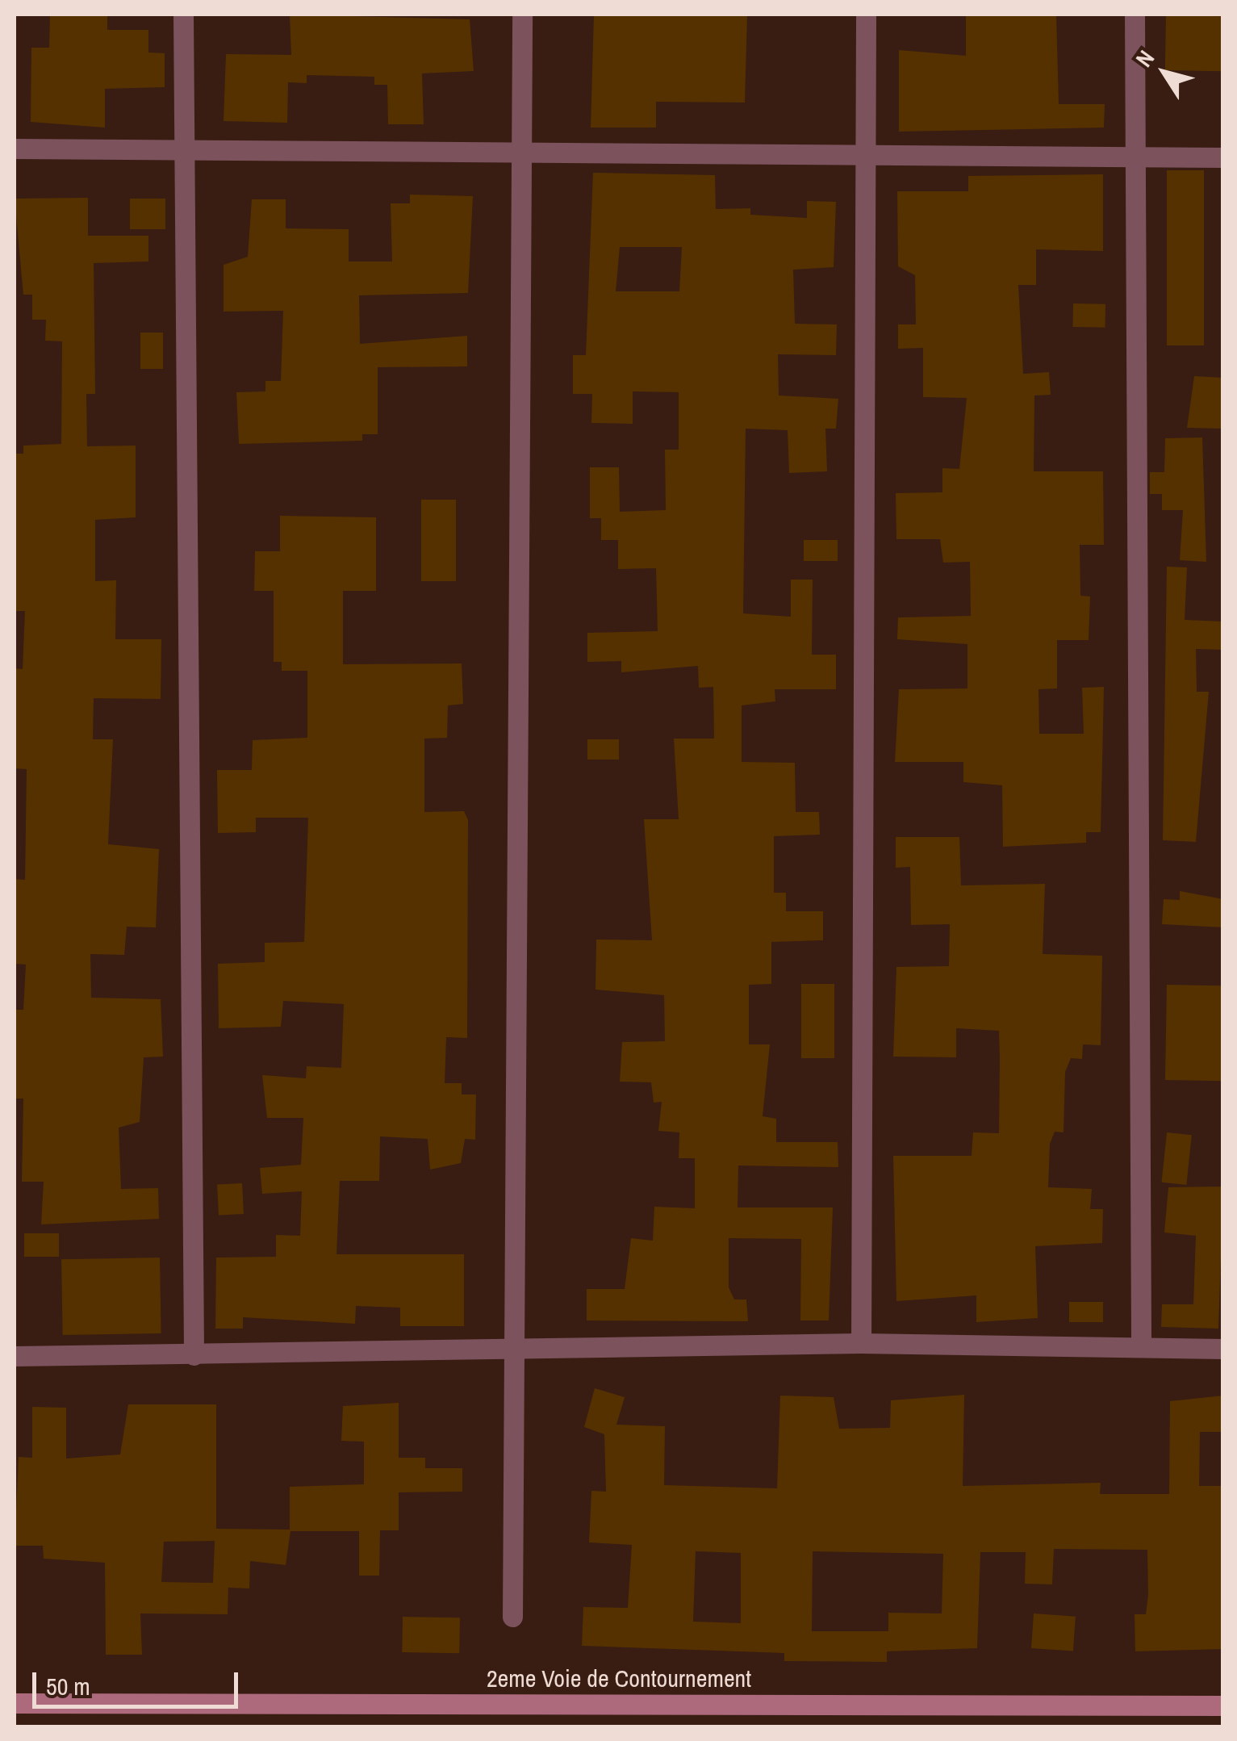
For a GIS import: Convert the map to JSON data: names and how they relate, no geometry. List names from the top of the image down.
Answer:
{
  "streets": {
    "main road": ["2eme Voie de Contournement"]
  },
  "scale_bar": "50 m",
  "north": "top left"
}
